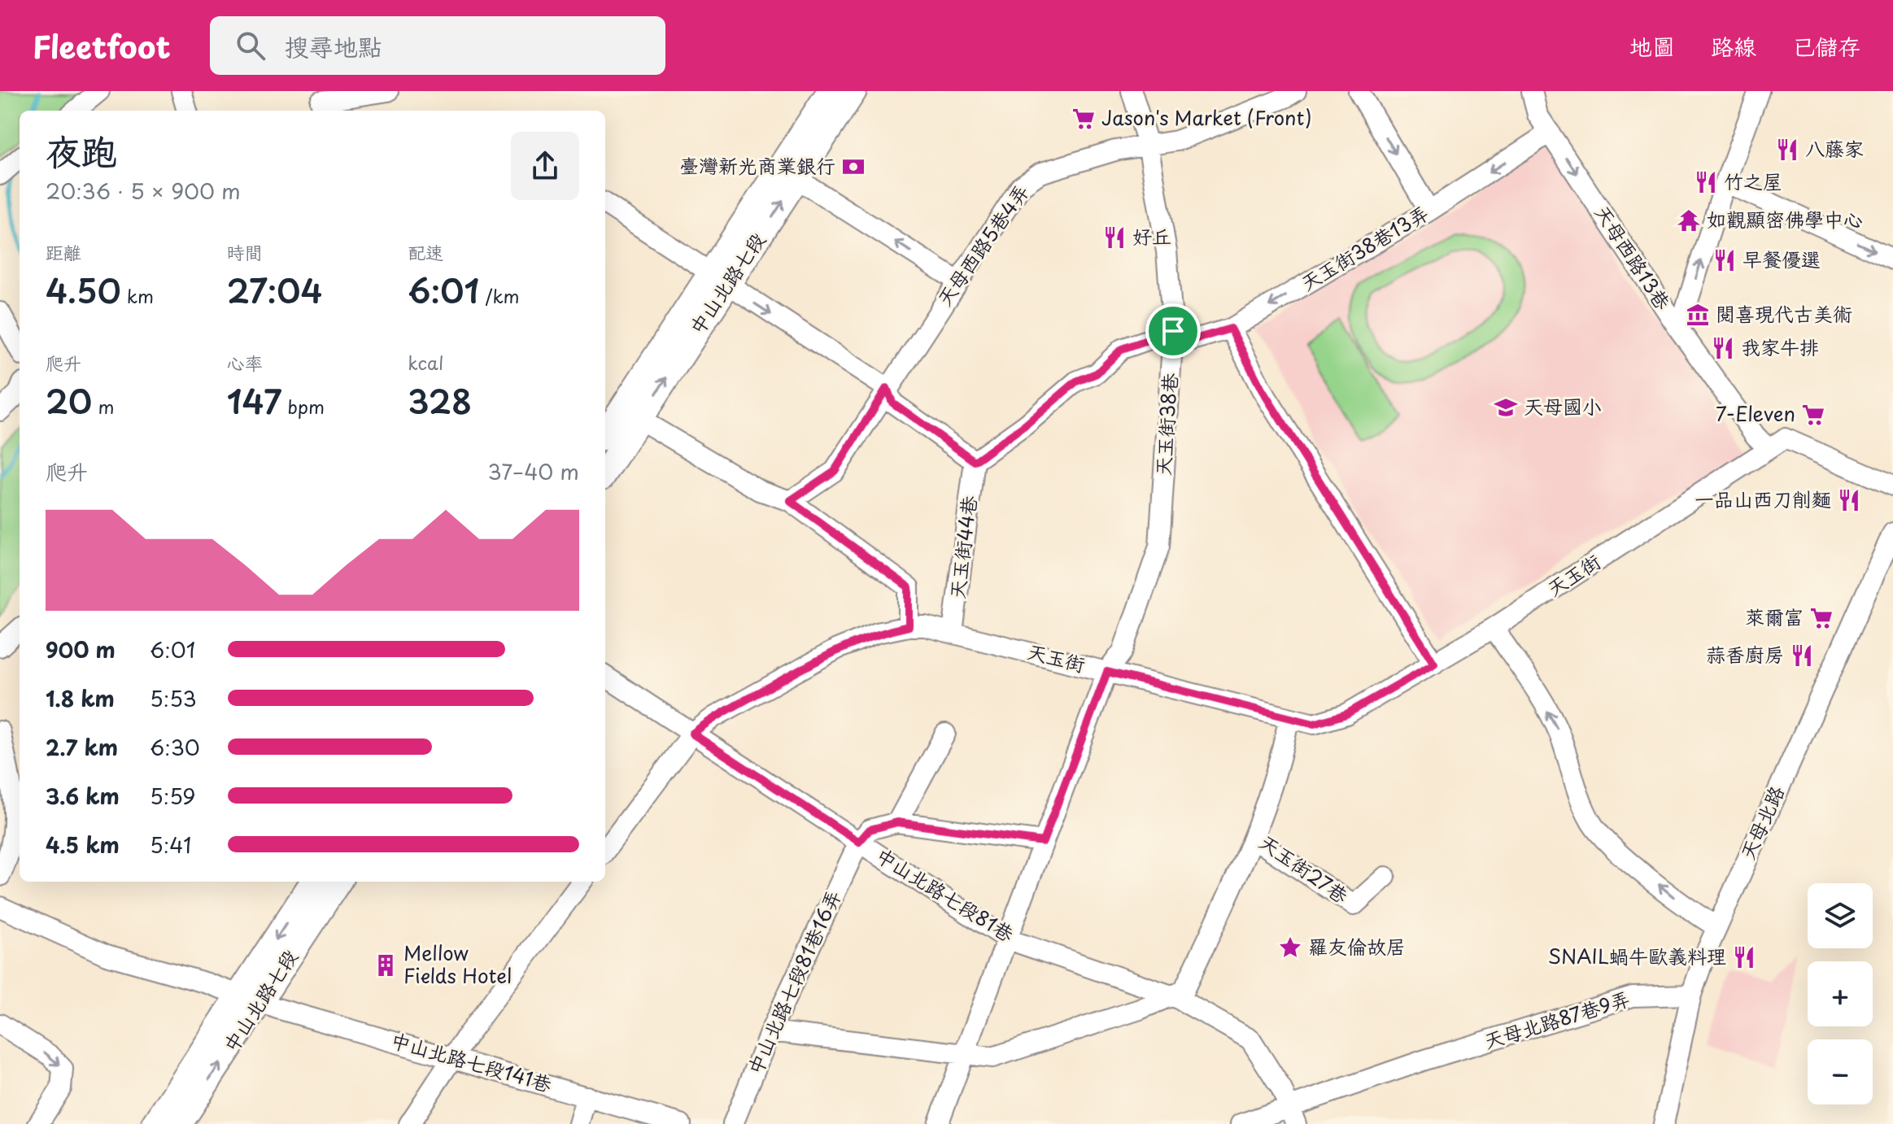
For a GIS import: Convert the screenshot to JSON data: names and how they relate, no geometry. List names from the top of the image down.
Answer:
{
  "streets": {
    "main road": ["中山北路七段"],
    "street": [
      "天母西路5巷4弄",
      "天玉街38巷13弄",
      "天母西路13巷",
      "天玉街38巷",
      "天玉街44巷",
      "天玉街",
      "天母北路",
      "天玉街27巷",
      "中山北路七段81巷",
      "中山北路七段81巷16弄",
      "天母北路87巷9弄",
      "中山北路七段141巷"
    ]
  },
  "crossings": [
    ["天母西路5巷4弄", "天玉街38巷"],
    ["天玉街38巷13弄", "天母西路13巷"],
    ["天玉街38巷13弄", "天玉街38巷"],
    ["天玉街38巷13弄", "天玉街44巷"],
    ["天母西路13巷", "天玉街"],
    ["中山北路七段", "中山北路七段141巷"],
    ["天玉街38巷", "天玉街"],
    ["天玉街38巷", "中山北路七段81巷"],
    ["天玉街44巷", "天玉街"],
    ["天玉街", "天玉街27巷"],
    ["天玉街", "中山北路七段81巷"],
    ["天母北路", "天母北路87巷9弄"],
    ["中山北路七段81巷", "中山北路七段81巷16弄"],
    ["中山北路七段81巷", "天母北路87巷9弄"]
  ],
  "one_way": ["天玉街38巷13弄", "天母西路13巷"],
  "places": {
    "supermarket": ["Jason's Market (Front)", "7-Eleven", "萊爾富"],
    "restaurant": [
      "八藤家",
      "竹之屋",
      "好丘",
      "早餐優選",
      "我家牛排",
      "一品山西刀削麵",
      "蒜香廚房",
      "SNAIL蝸牛歐義料理"
    ],
    "bank": ["臺灣新光商業銀行"],
    "temple": ["如觀顯密佛學中心"],
    "museum": ["閱喜現代古美術"],
    "school or university": ["天母國小"],
    "place": ["羅友倫故居"],
    "building": ["Mellow Fields Hotel"]
  },
  "page": {
    "header": "Fleetfoot",
    "search": "搜尋地點",
    "nav": ["地圖", "路線", "已儲存"],
    "heading": ["夜跑", "20:36 · 5 × 900 m"],
    "stats": [
      ["距離", "4.50 km"],
      ["時間", "27:04"],
      ["配速", "6:01 /km"],
      ["爬升", "20 m"],
      ["心率", "147 bpm"],
      ["kcal", "328"]
    ],
    "chart": ["爬升", "37–40 m"],
    "list": [
      {
        "name": "900 m",
        "note": "6:01"
      },
      {
        "name": "1.8 km",
        "note": "5:53"
      },
      {
        "name": "2.7 km",
        "note": "6:30"
      },
      {
        "name": "3.6 km",
        "note": "5:59"
      },
      {
        "name": "4.5 km",
        "note": "5:41"
      }
    ],
    "map_buttons": ["+", "−"]
  }
}
